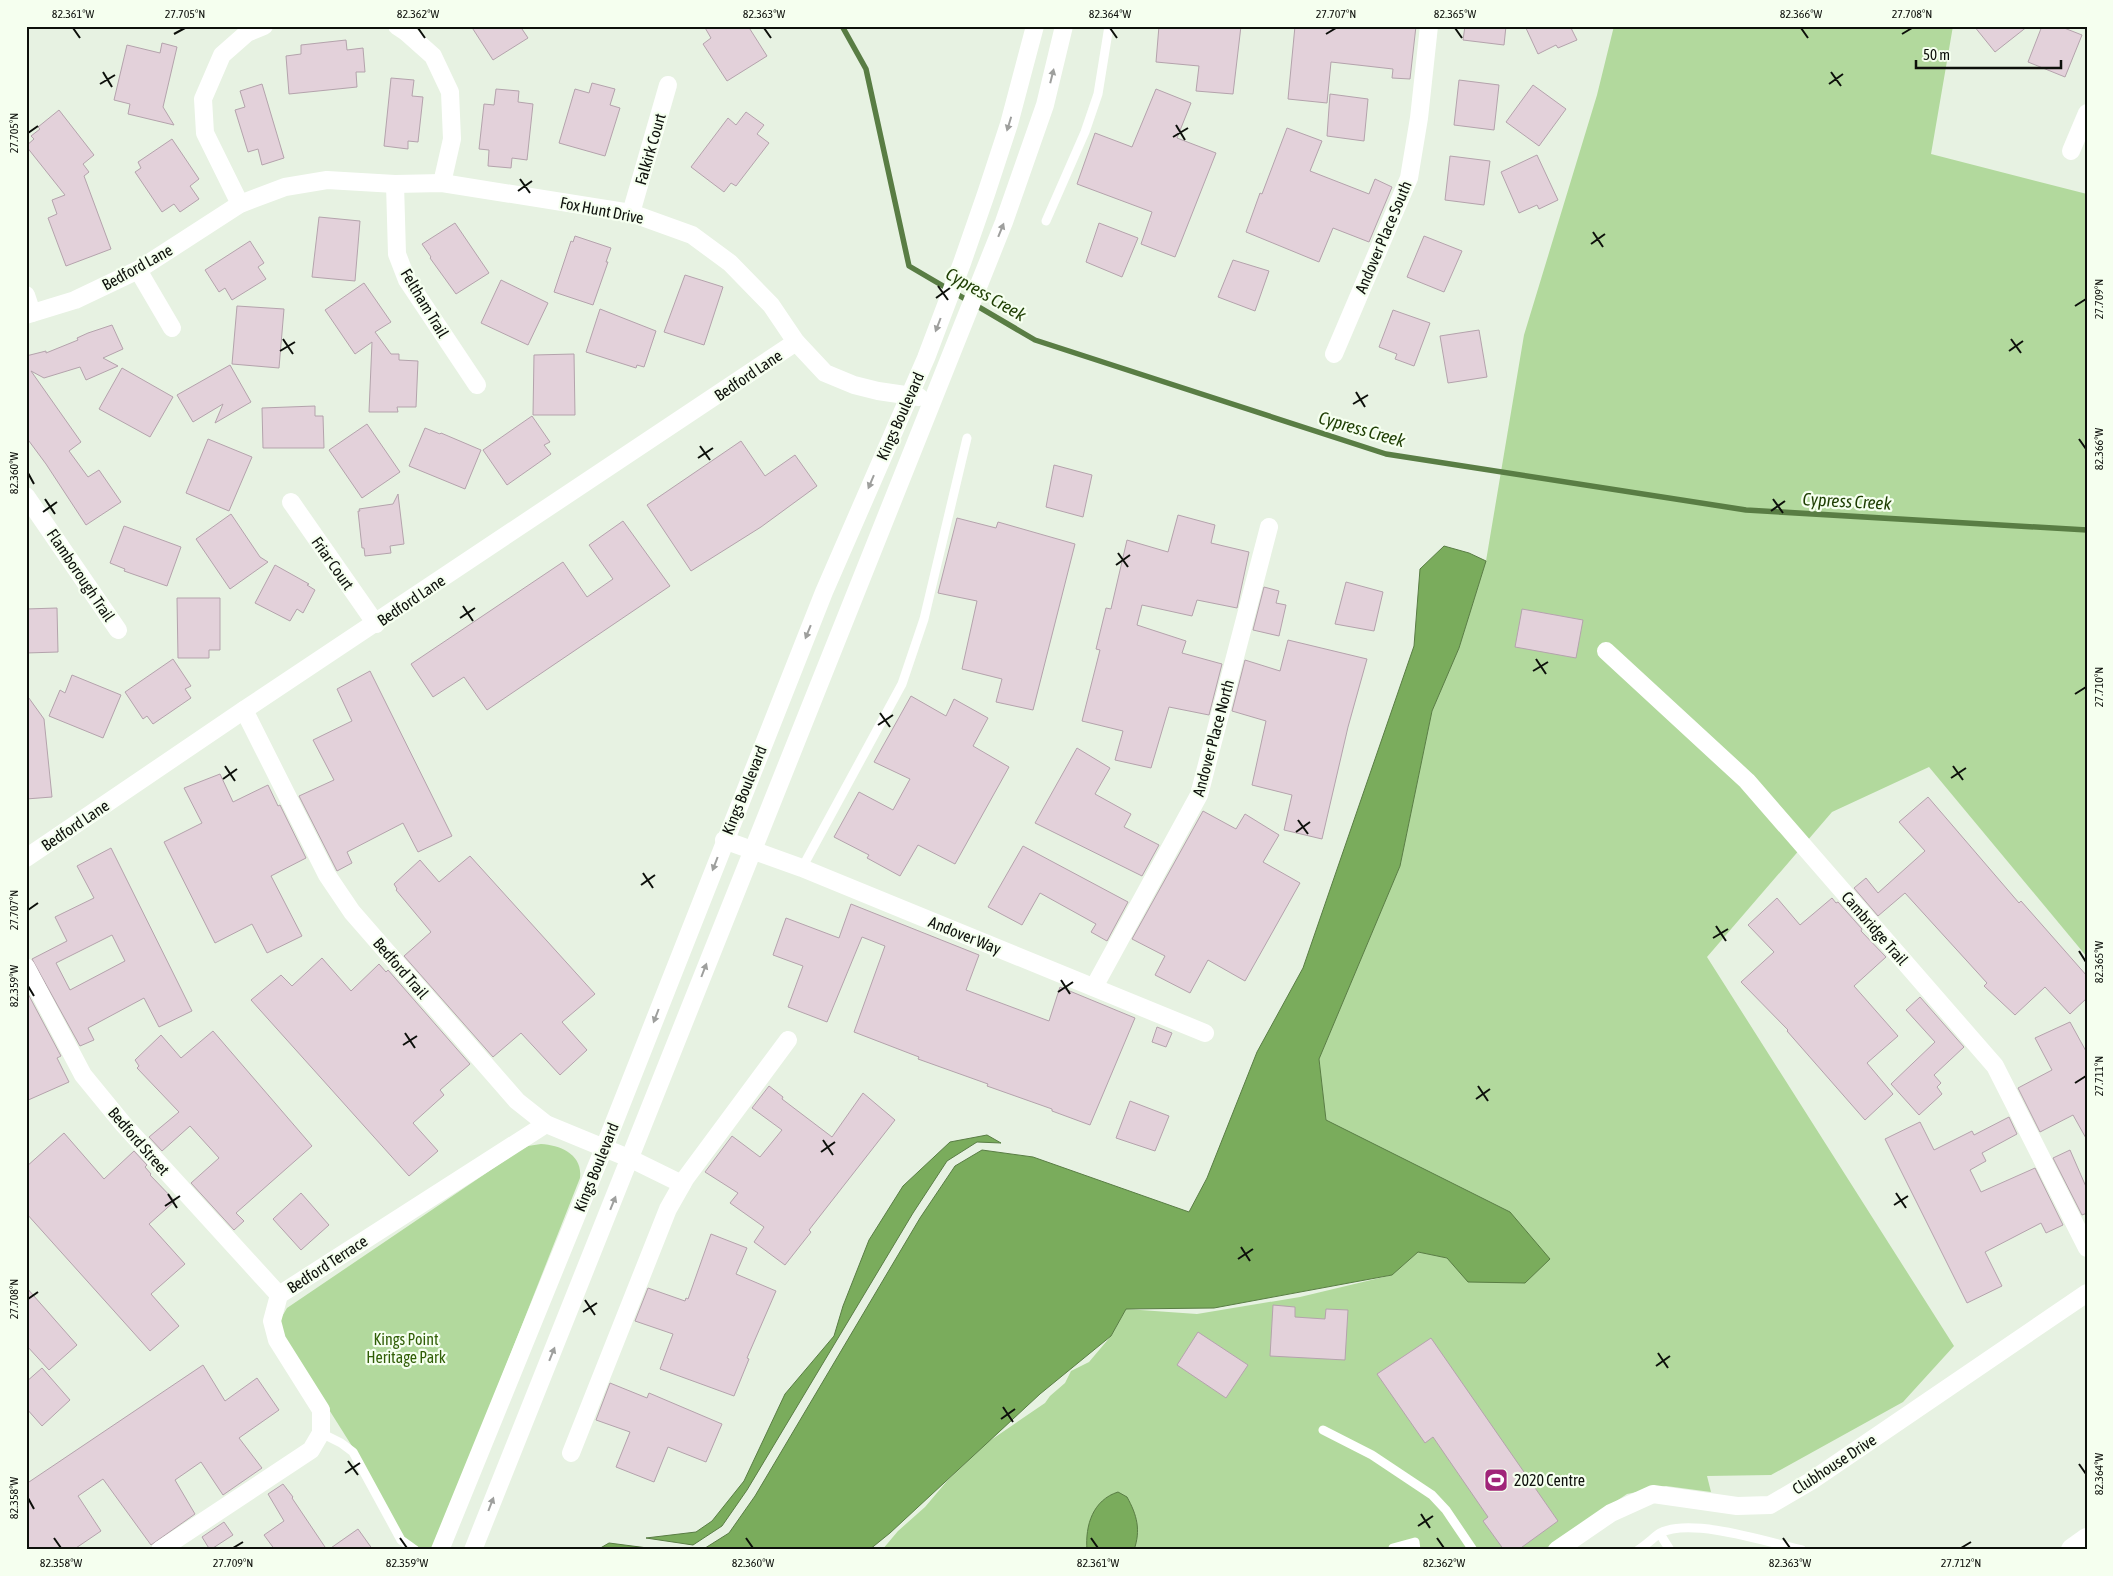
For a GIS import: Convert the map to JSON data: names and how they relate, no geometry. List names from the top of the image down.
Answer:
{
  "streets": {
    "street": [
      "Falkirk Court",
      "Fox Hunt Drive",
      "Andover Place South",
      "Bedford Lane",
      "Feltham Trail",
      "Kings Boulevard",
      "Friar Court",
      "Flamborough Trail",
      "Andover Place North",
      "Cambridge Trail",
      "Andover Way",
      "Bedford Trail",
      "Bedford Street",
      "Bedford Terrace",
      "Clubhouse Drive"
    ]
  },
  "crossings": [
    ["Falkirk Court", "Fox Hunt Drive"],
    ["Fox Hunt Drive", "Bedford Lane"],
    ["Fox Hunt Drive", "Feltham Trail"],
    ["Fox Hunt Drive", "Kings Boulevard"],
    ["Bedford Lane", "Friar Court"],
    ["Bedford Lane", "Bedford Trail"],
    ["Kings Boulevard", "Andover Way"],
    ["Kings Boulevard", "Bedford Trail"],
    ["Andover Place North", "Andover Way"],
    ["Bedford Trail", "Bedford Terrace"],
    ["Bedford Street", "Bedford Terrace"]
  ],
  "water": ["Cypress Creek"],
  "parks": ["Kings Point Heritage Park"],
  "places": {
    "sports": ["2020 Centre"]
  },
  "scale_bar": "50 m",
  "coordinates": [
    "82.361°W",
    "27.705°N",
    "82.362°W",
    "82.363°W",
    "82.364°W",
    "27.707°N",
    "82.365°W",
    "82.366°W",
    "27.708°N",
    "27.709°N",
    "82.360°W",
    "27.710°N",
    "82.359°W",
    "27.711°N",
    "82.358°W",
    "27.712°N"
  ]
}
